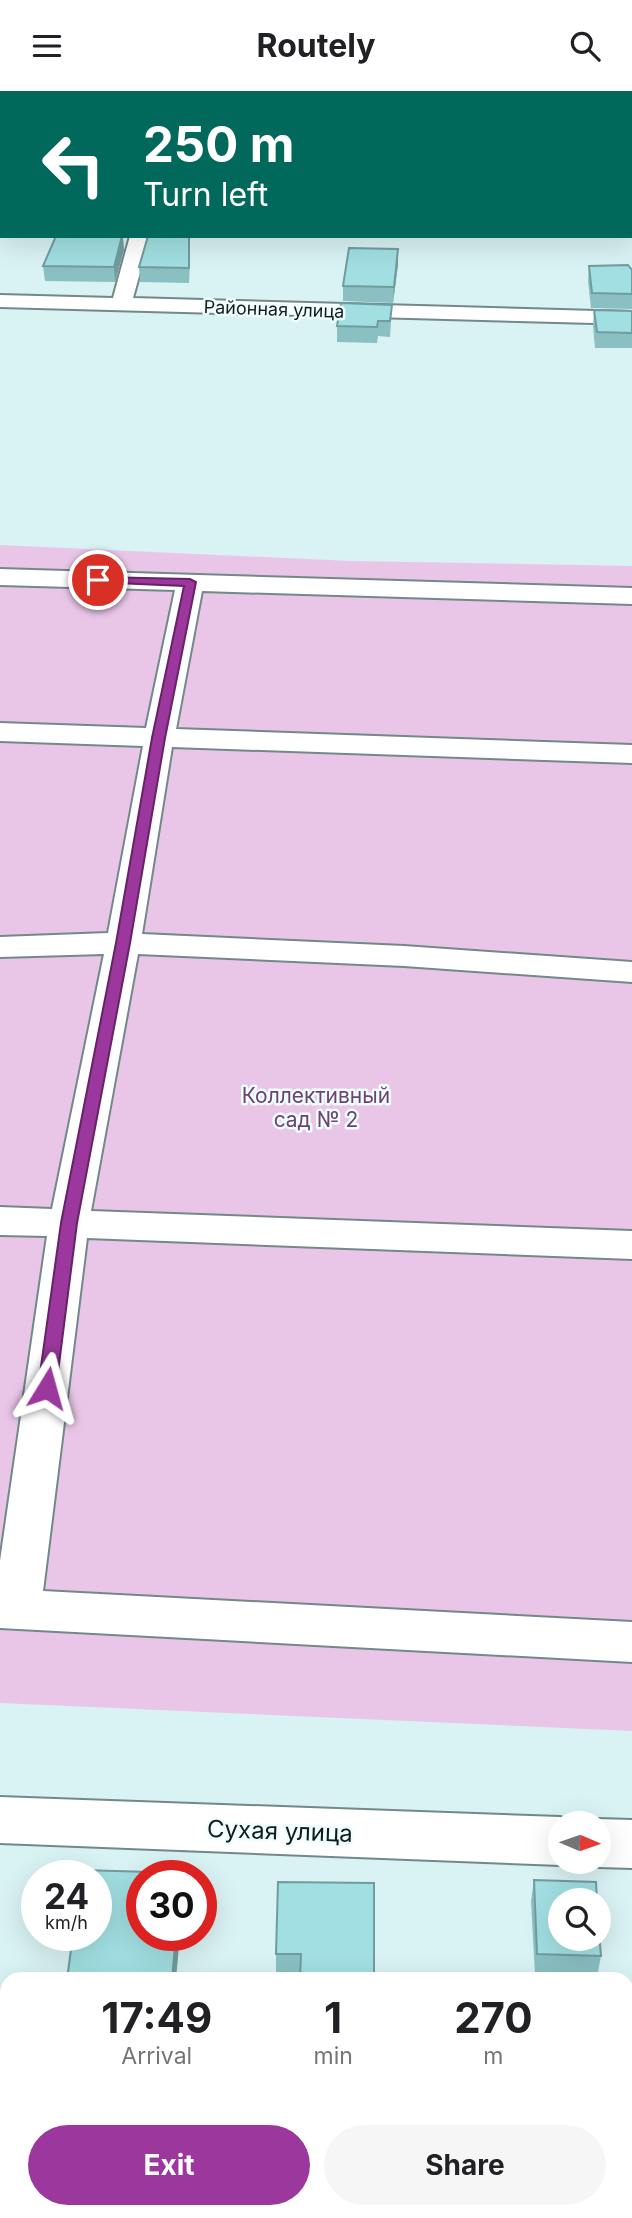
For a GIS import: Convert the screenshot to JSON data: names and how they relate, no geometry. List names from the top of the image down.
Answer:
{
  "streets": {
    "street": ["Районная улица", "Сухая улица"]
  },
  "parks": ["Коллективный сад № 2"],
  "north": "right",
  "page": {
    "header": "Routely",
    "turn": ["250 m", "Turn left"],
    "speed": "24 km/h",
    "limit": "30",
    "eta": [
      "17:49",
      "Arrival",
      "1",
      "min",
      "270",
      "m"
    ],
    "buttons": ["Exit", "Share"]
  }
}
